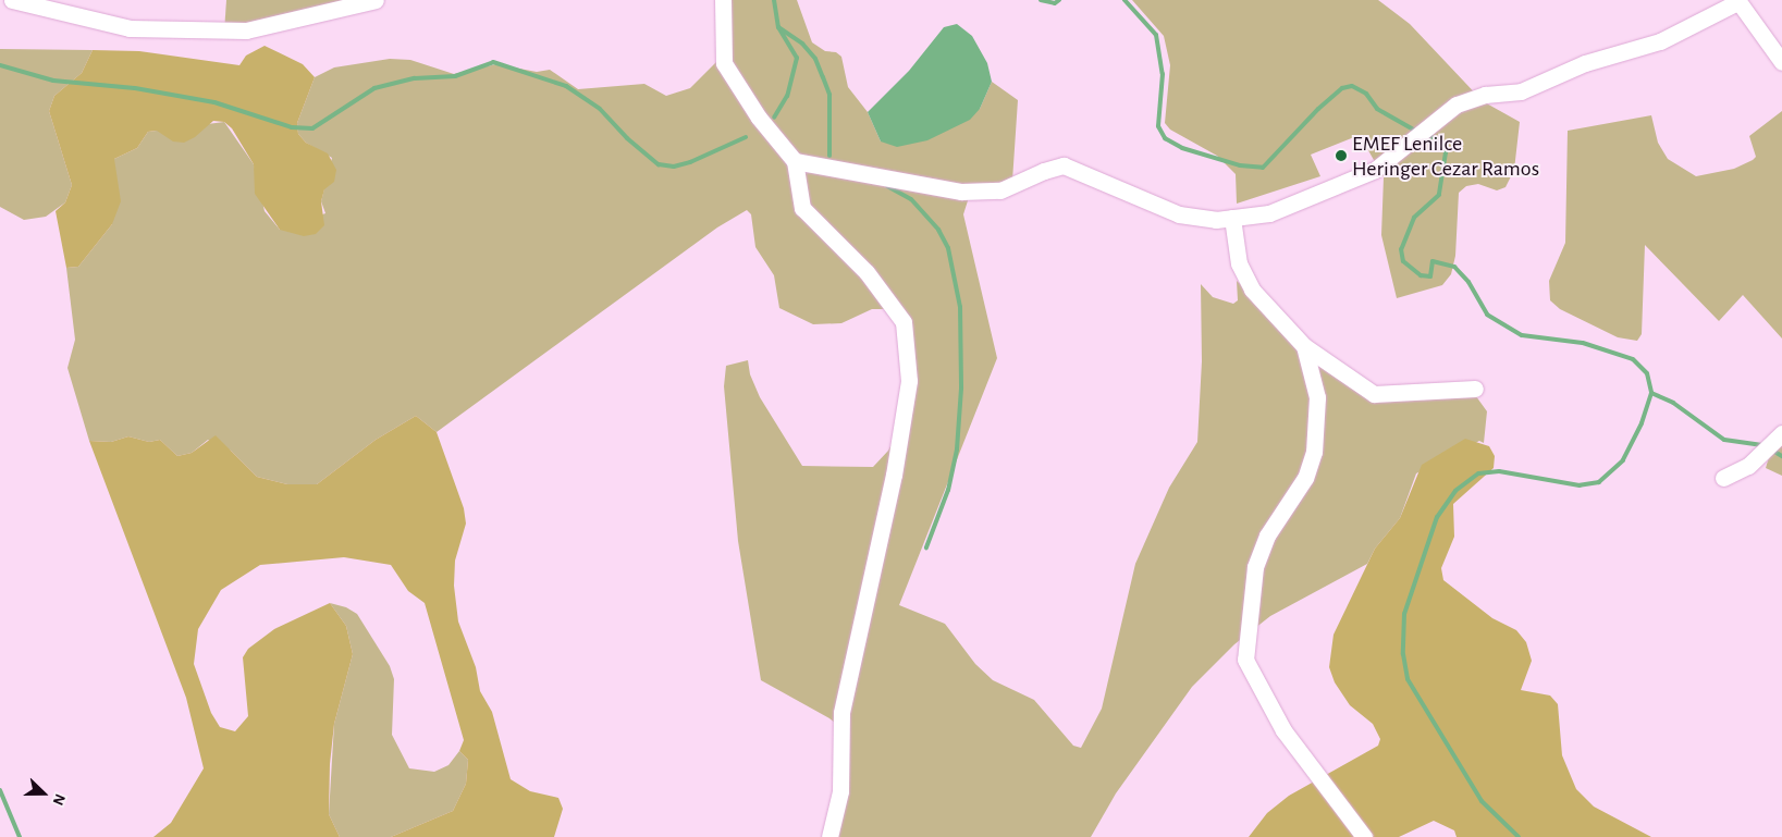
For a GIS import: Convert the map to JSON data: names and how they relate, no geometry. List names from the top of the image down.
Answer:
{
  "places": ["EMEF Lenilce Heringer Cezar Ramos"],
  "north": "right"
}
